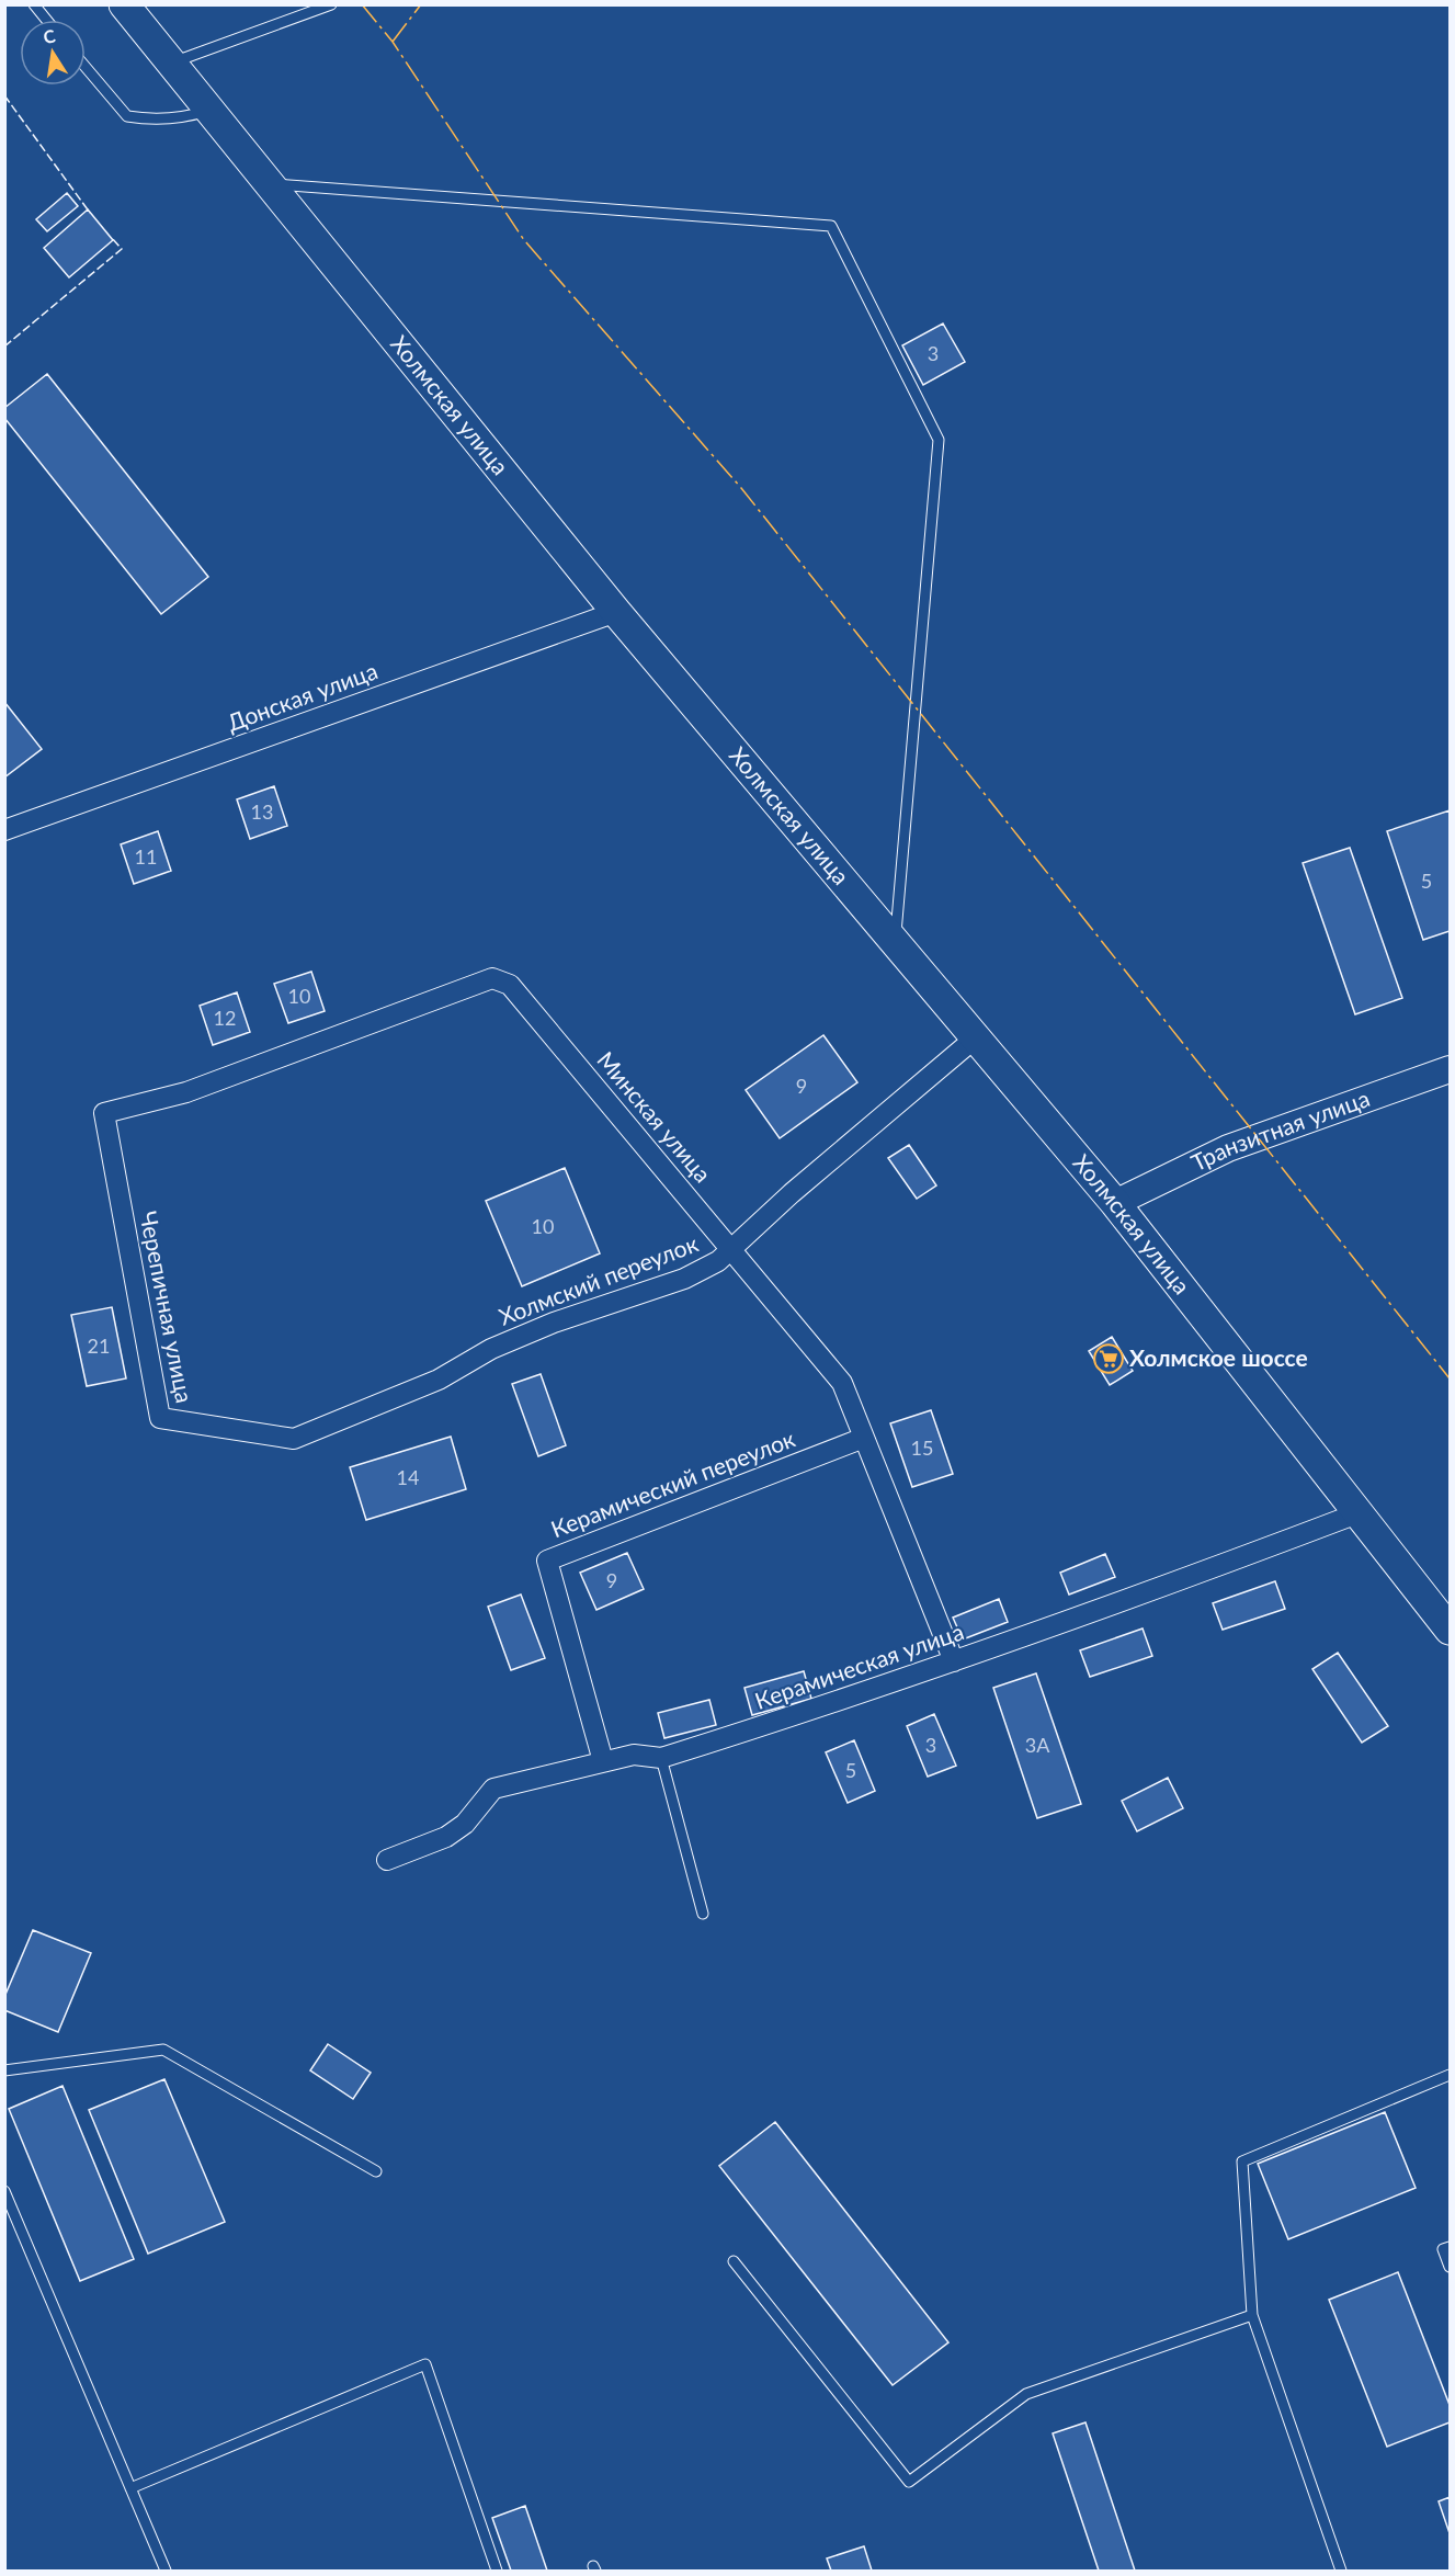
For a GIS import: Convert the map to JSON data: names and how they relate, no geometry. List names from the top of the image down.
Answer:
{
  "streets": {
    "main road": ["Холмская улица", "Транзитная улица"],
    "street": [
      "Донская улица",
      "Минская улица",
      "Холмский переулок",
      "Черепичная улица",
      "Керамический переулок",
      "Керамическая улица"
    ]
  },
  "crossings": [
    ["Холмская улица", "Донская улица"],
    ["Холмская улица", "Транзитная улица"],
    ["Холмская улица", "Холмский переулок"],
    ["Холмская улица", "Керамическая улица"],
    ["Минская улица", "Холмский переулок"],
    ["Минская улица", "Черепичная улица"],
    ["Минская улица", "Керамический переулок"],
    ["Минская улица", "Керамическая улица"],
    ["Холмский переулок", "Черепичная улица"],
    ["Керамический переулок", "Керамическая улица"]
  ],
  "places": {
    "supermarket": ["Холмское шоссе"]
  },
  "house_numbers": [
    "3",
    "13",
    "11",
    "5",
    "10",
    "12",
    "9",
    "10",
    "21",
    "15",
    "14",
    "9",
    "3",
    "3А",
    "5"
  ],
  "north": "top"
}
